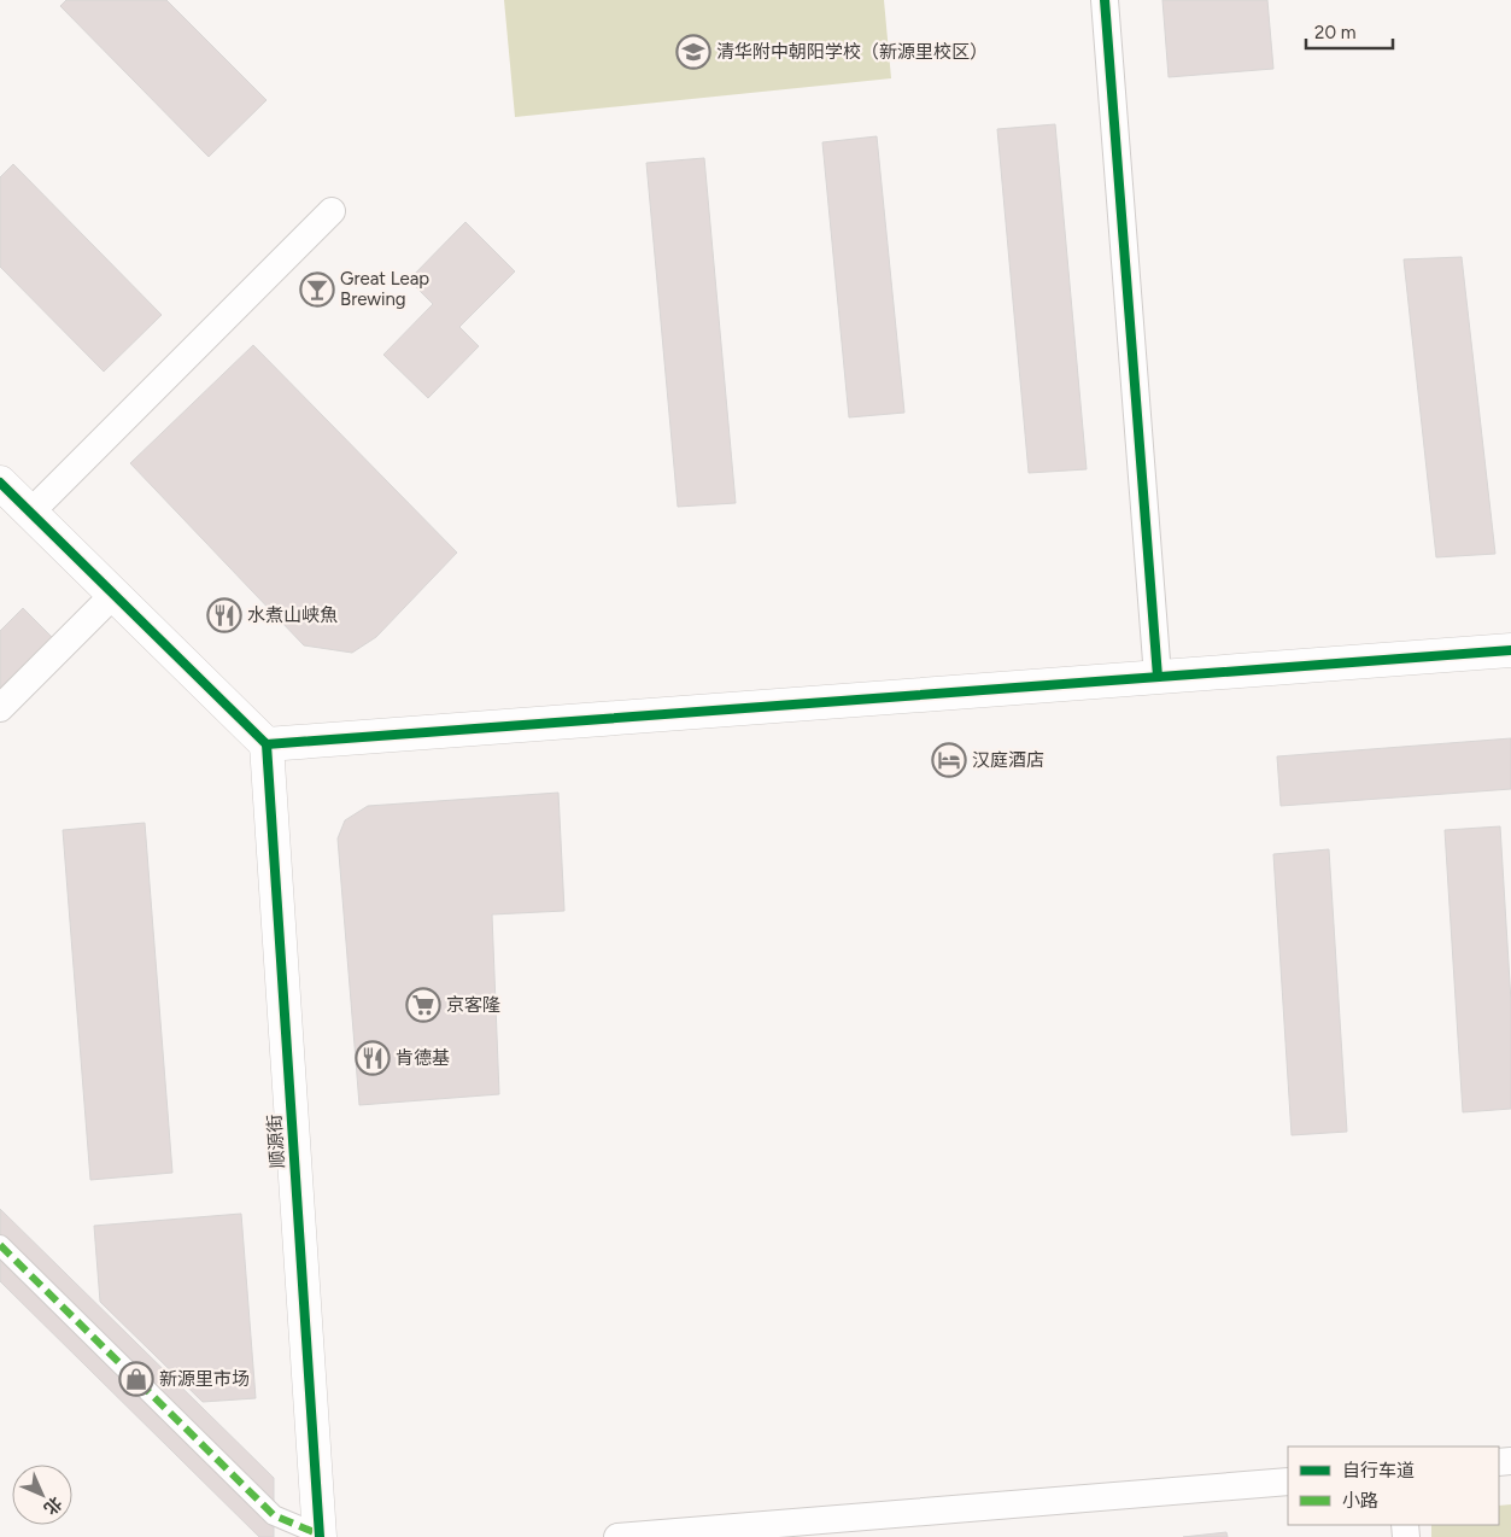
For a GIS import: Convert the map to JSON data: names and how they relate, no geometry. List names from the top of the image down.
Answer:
{
  "streets": {
    "street": ["顺源街"]
  },
  "places": {
    "school or university": ["清华附中朝阳学校（新源里校区）"],
    "bar": ["Great Leap Brewing"],
    "restaurant": ["水煮山峡魚", "肯德基"],
    "hotel": ["汉庭酒店"],
    "supermarket": ["京客隆"],
    "shop": ["新源里市场"]
  },
  "legend": ["自行车道", "小路"],
  "scale_bar": "20 m",
  "north": "bottom right"
}
